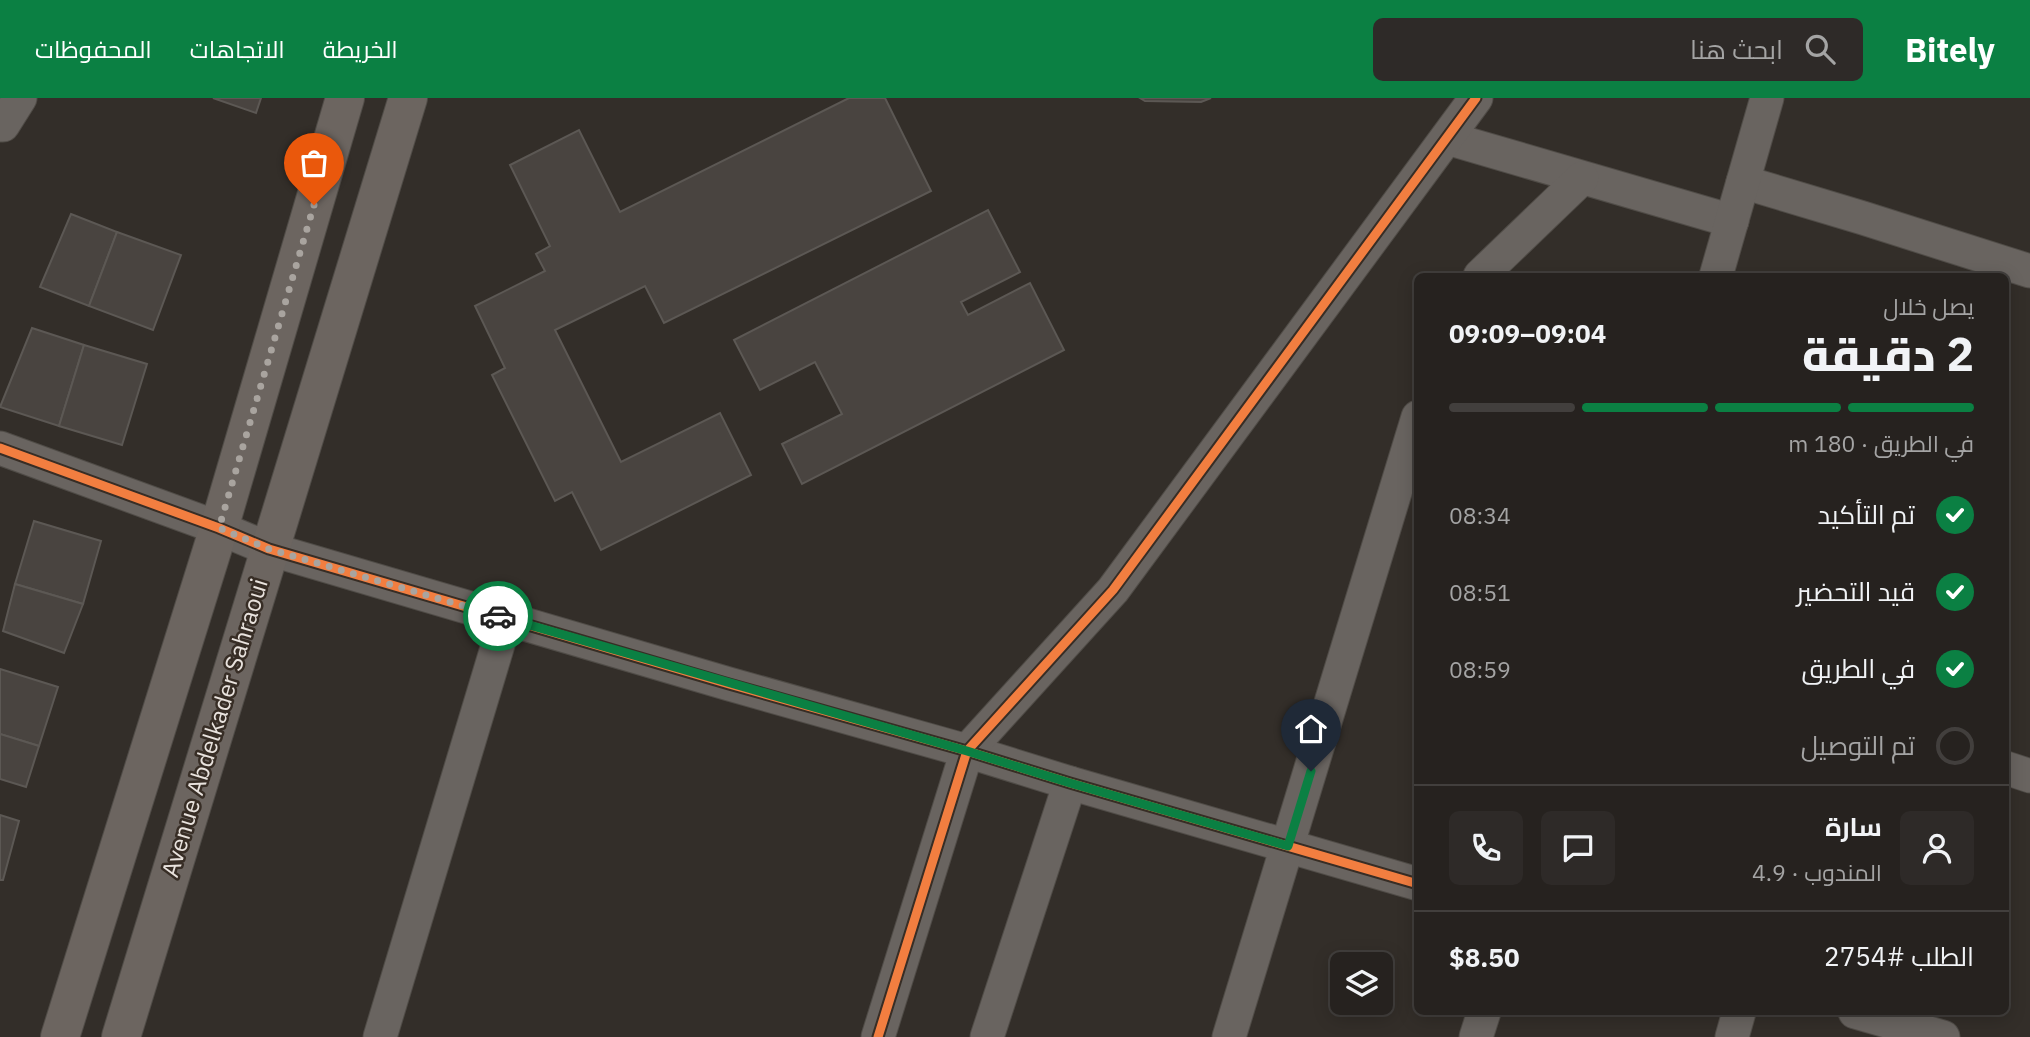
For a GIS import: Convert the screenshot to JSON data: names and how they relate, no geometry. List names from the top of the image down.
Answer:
{
  "streets": {
    "main road": ["Avenue Abdelkader Sahraoui"]
  },
  "page": {
    "header": "Bitely",
    "search": "ابحث هنا",
    "nav": ["الخريطة", "الاتجاهات", "المحفوظات"],
    "heading": ["2 دقيقة", "يصل خلال", "09:04–09:09"],
    "panel": [
      "سارة",
      "المندوب · 4.9",
      "الطلب #2754",
      "$8.50"
    ],
    "bar": "في الطريق · 180 m",
    "list": [
      ["تم التأكيد", "08:34"],
      ["قيد التحضير", "08:51"],
      ["في الطريق", "08:59"],
      "تم التوصيل"
    ]
  }
}
